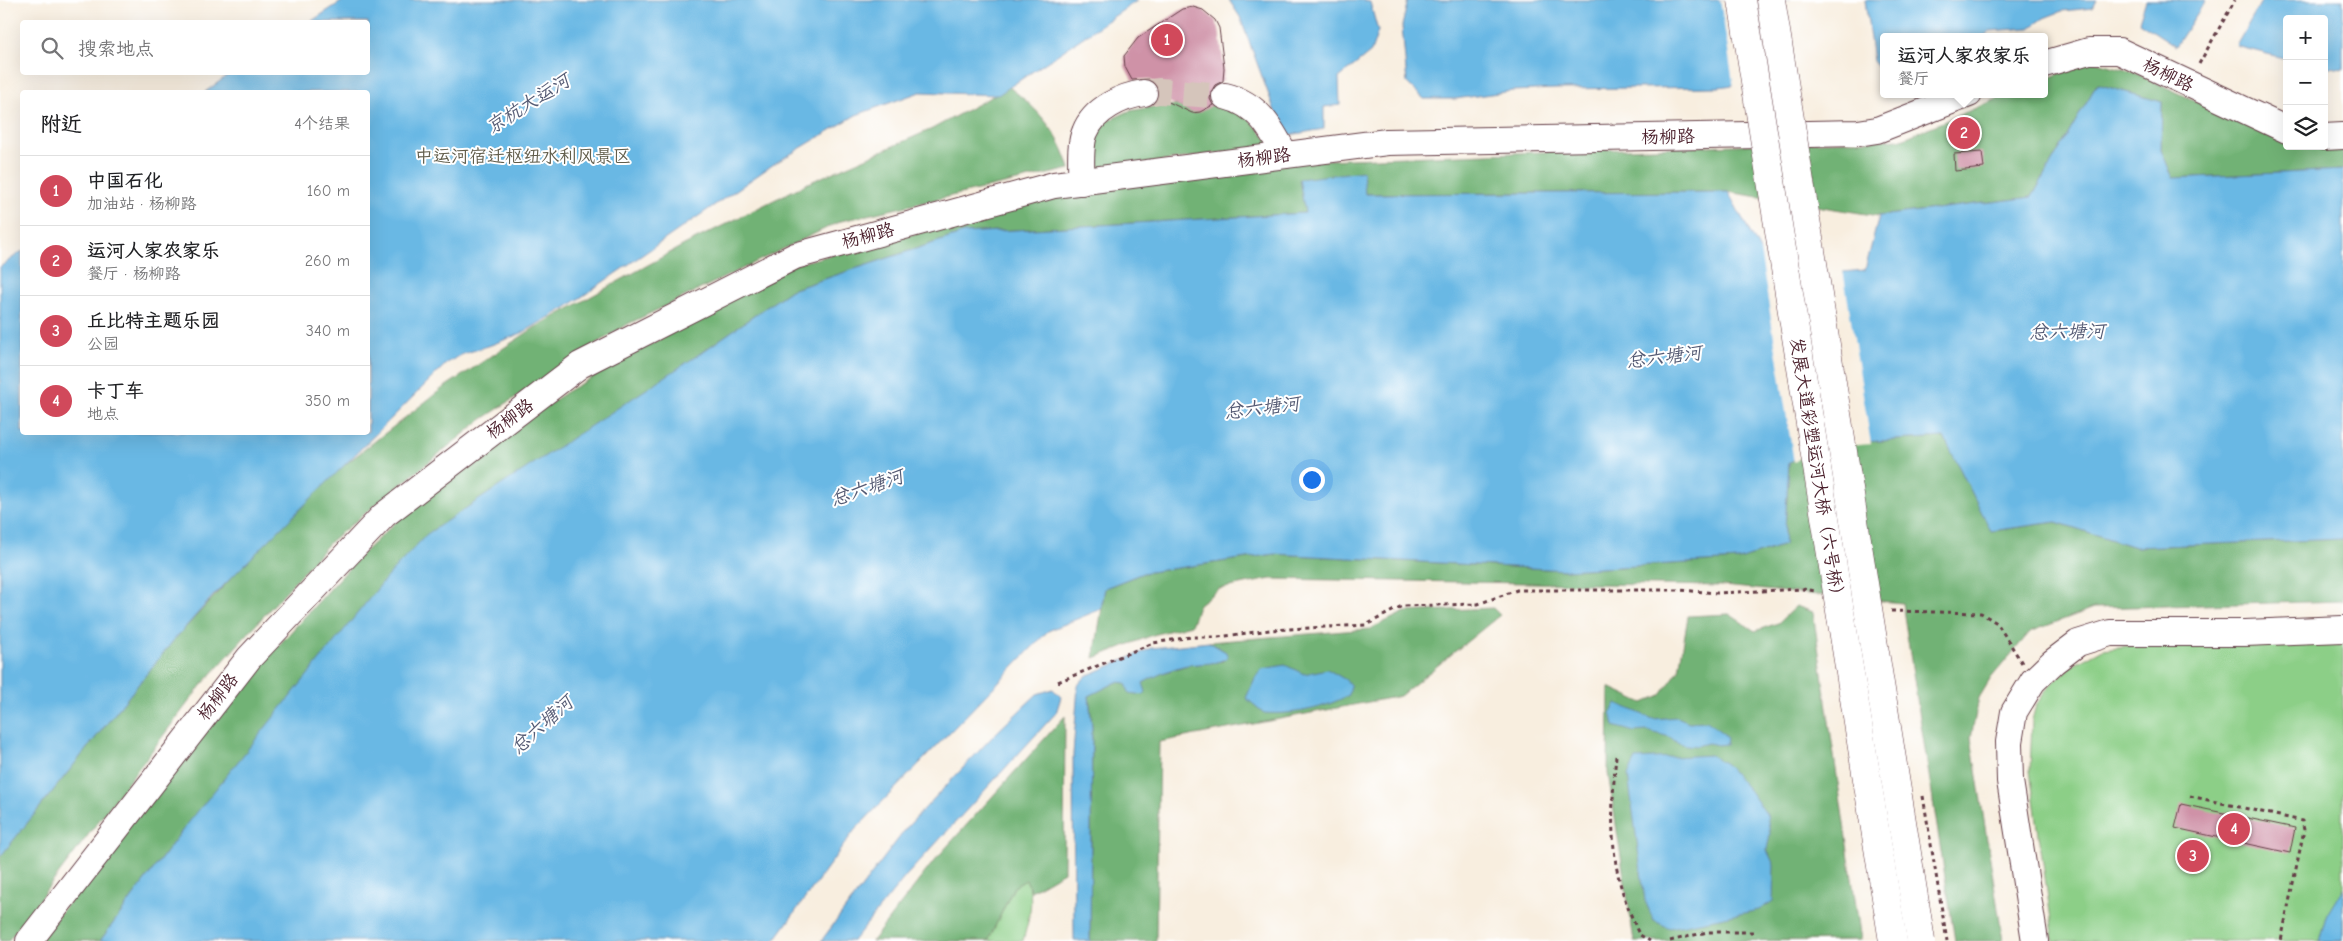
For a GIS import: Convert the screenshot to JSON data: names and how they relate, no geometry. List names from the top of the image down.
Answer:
{
  "streets": {
    "main road": ["发展大道彩塑运河大桥（六号桥）"],
    "street": ["杨柳路"]
  },
  "water": ["京杭大运河", "总六塘河"],
  "parks": ["中运河宿迁枢纽水利风景区"],
  "page": {
    "map_buttons": ["+", "−"],
    "search": "搜索地点",
    "pins": [
      "1",
      "2",
      "4",
      "3"
    ],
    "popup": ["运河人家农家乐", "餐厅"],
    "heading": ["附近", "4个结果"],
    "list": [
      {
        "mark": "1",
        "name": "中国石化",
        "note": "加油站 · 杨柳路",
        "value": "160 m"
      },
      {
        "mark": "2",
        "name": "运河人家农家乐",
        "note": "餐厅 · 杨柳路",
        "value": "260 m"
      },
      {
        "mark": "3",
        "name": "丘比特主题乐园",
        "note": "公园",
        "value": "340 m"
      },
      {
        "mark": "4",
        "name": "卡丁车",
        "note": "地点",
        "value": "350 m"
      }
    ]
  }
}
